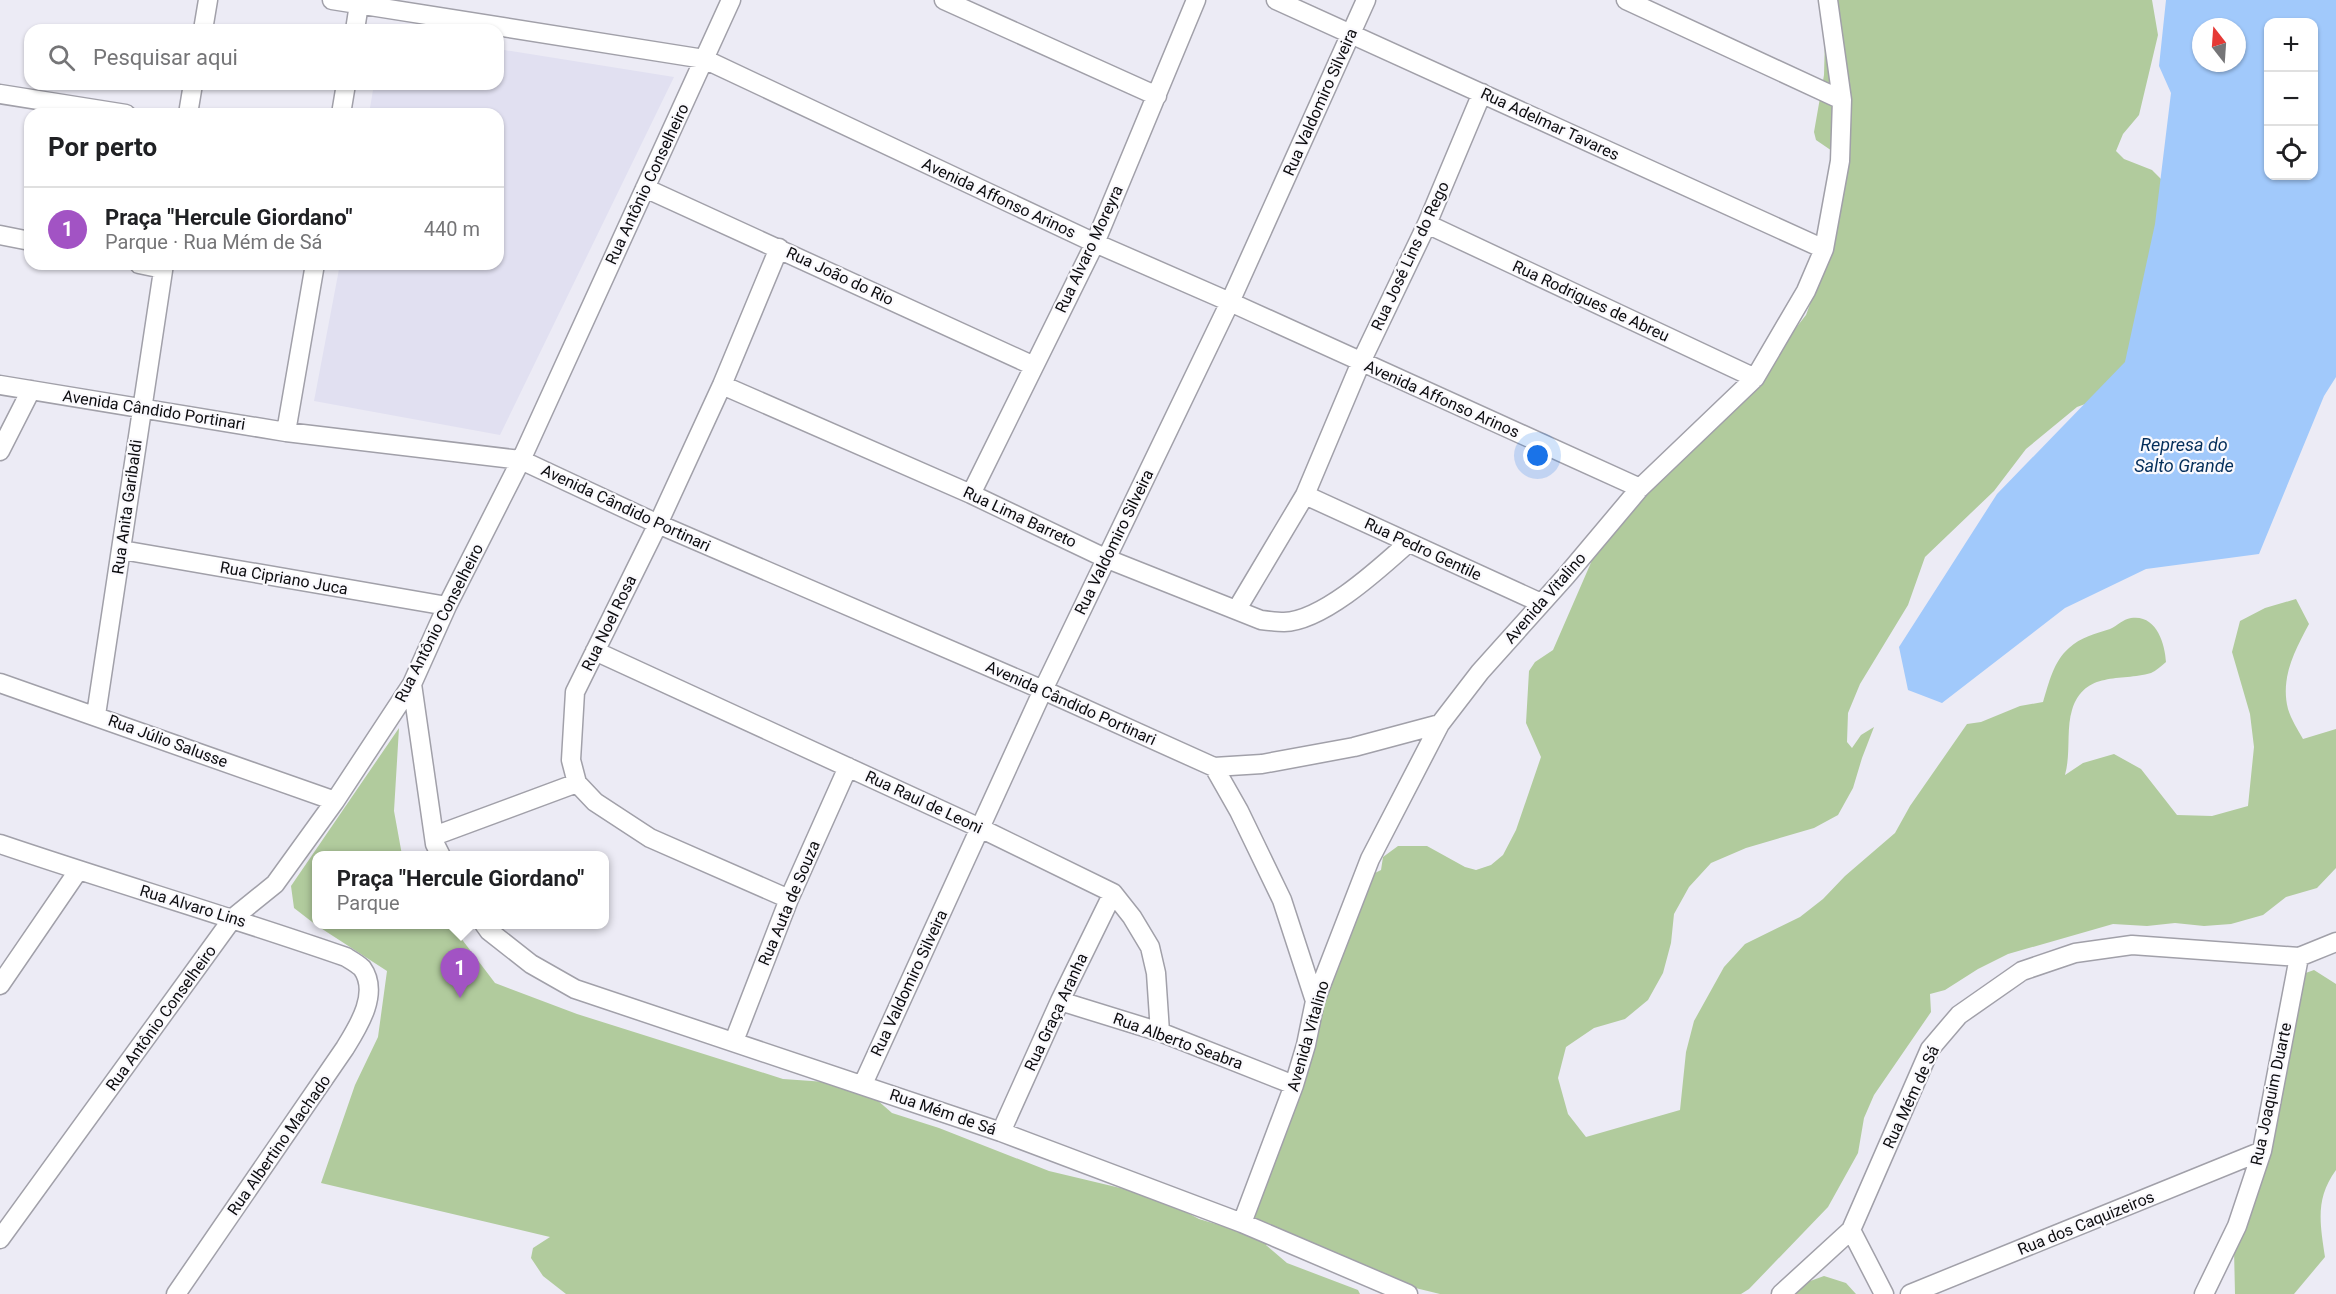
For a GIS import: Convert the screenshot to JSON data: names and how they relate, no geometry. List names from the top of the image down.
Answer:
{
  "streets": {
    "street": [
      "Rua Valdomiro Silveira",
      "Rua Adelmar Tavares",
      "Rua Antônio Conselheiro",
      "Avenida Affonso Arinos",
      "Rua Alvaro Moreyra",
      "Rua José Lins do Rego",
      "Rua João do Rio",
      "Rua Rodrigues de Abreu",
      "Avenida Cândido Portinari",
      "Rua Anita Garibaldi",
      "Rua Lima Barreto",
      "Rua Pedro Gentile",
      "Rua Cipriano Juca",
      "Avenida Vitalino",
      "Rua Noel Rosa",
      "Rua Júlio Salusse",
      "Rua Raul de Leoni",
      "Rua Auta de Souza",
      "Rua Alvaro Lins",
      "Rua Graça Aranha",
      "Rua Alberto Seabra",
      "Rua Joaquim Duarte",
      "Rua Mém de Sá",
      "Rua Albertino Machado",
      "Rua dos Caquizeiros"
    ]
  },
  "crossings": [
    ["Rua Valdomiro Silveira", "Rua Adelmar Tavares"],
    ["Rua Valdomiro Silveira", "Avenida Affonso Arinos"],
    ["Rua Valdomiro Silveira", "Avenida Cândido Portinari"],
    ["Rua Valdomiro Silveira", "Rua Lima Barreto"],
    ["Rua Valdomiro Silveira", "Rua Raul de Leoni"],
    ["Rua Valdomiro Silveira", "Rua Mém de Sá"],
    ["Rua Adelmar Tavares", "Rua José Lins do Rego"],
    ["Rua Adelmar Tavares", "Avenida Vitalino"],
    ["Rua Antônio Conselheiro", "Avenida Affonso Arinos"],
    ["Rua Antônio Conselheiro", "Rua João do Rio"],
    ["Rua Antônio Conselheiro", "Avenida Cândido Portinari"],
    ["Rua Antônio Conselheiro", "Rua Cipriano Juca"],
    ["Rua Antônio Conselheiro", "Rua Júlio Salusse"],
    ["Rua Antônio Conselheiro", "Rua Alvaro Lins"],
    ["Avenida Affonso Arinos", "Rua Alvaro Moreyra"],
    ["Avenida Affonso Arinos", "Rua José Lins do Rego"],
    ["Avenida Affonso Arinos", "Avenida Vitalino"],
    ["Rua Alvaro Moreyra", "Rua João do Rio"],
    ["Rua Alvaro Moreyra", "Rua Lima Barreto"],
    ["Rua José Lins do Rego", "Rua Rodrigues de Abreu"],
    ["Rua José Lins do Rego", "Rua Lima Barreto"],
    ["Rua José Lins do Rego", "Rua Pedro Gentile"],
    ["Rua João do Rio", "Rua Noel Rosa"],
    ["Rua Rodrigues de Abreu", "Avenida Vitalino"],
    ["Avenida Cândido Portinari", "Rua Anita Garibaldi"],
    ["Avenida Cândido Portinari", "Avenida Vitalino"],
    ["Avenida Cândido Portinari", "Rua Noel Rosa"],
    ["Rua Anita Garibaldi", "Rua Cipriano Juca"],
    ["Rua Anita Garibaldi", "Rua Júlio Salusse"],
    ["Rua Lima Barreto", "Rua Pedro Gentile"],
    ["Rua Lima Barreto", "Rua Noel Rosa"],
    ["Rua Pedro Gentile", "Avenida Vitalino"],
    ["Avenida Vitalino", "Rua Alberto Seabra"],
    ["Avenida Vitalino", "Rua Mém de Sá"],
    ["Rua Noel Rosa", "Rua Raul de Leoni"],
    ["Rua Raul de Leoni", "Rua Auta de Souza"],
    ["Rua Raul de Leoni", "Rua Graça Aranha"],
    ["Rua Raul de Leoni", "Rua Alberto Seabra"],
    ["Rua Auta de Souza", "Rua Mém de Sá"],
    ["Rua Alvaro Lins", "Rua Albertino Machado"],
    ["Rua Graça Aranha", "Rua Alberto Seabra"],
    ["Rua Graça Aranha", "Rua Mém de Sá"],
    ["Rua Joaquim Duarte", "Rua Mém de Sá"],
    ["Rua Joaquim Duarte", "Rua dos Caquizeiros"]
  ],
  "water": ["Represa do Salto Grande"],
  "north": "top",
  "page": {
    "map_buttons": ["+", "−"],
    "search": "Pesquisar aqui",
    "heading": "Por perto",
    "list": [
      {
        "mark": "1",
        "name": "Praça \"Hercule Giordano\"",
        "note": "Parque · Rua Mém de Sá",
        "value": "440 m"
      }
    ],
    "popup": ["Praça \"Hercule Giordano\"", "Parque"],
    "pins": "1"
  }
}
